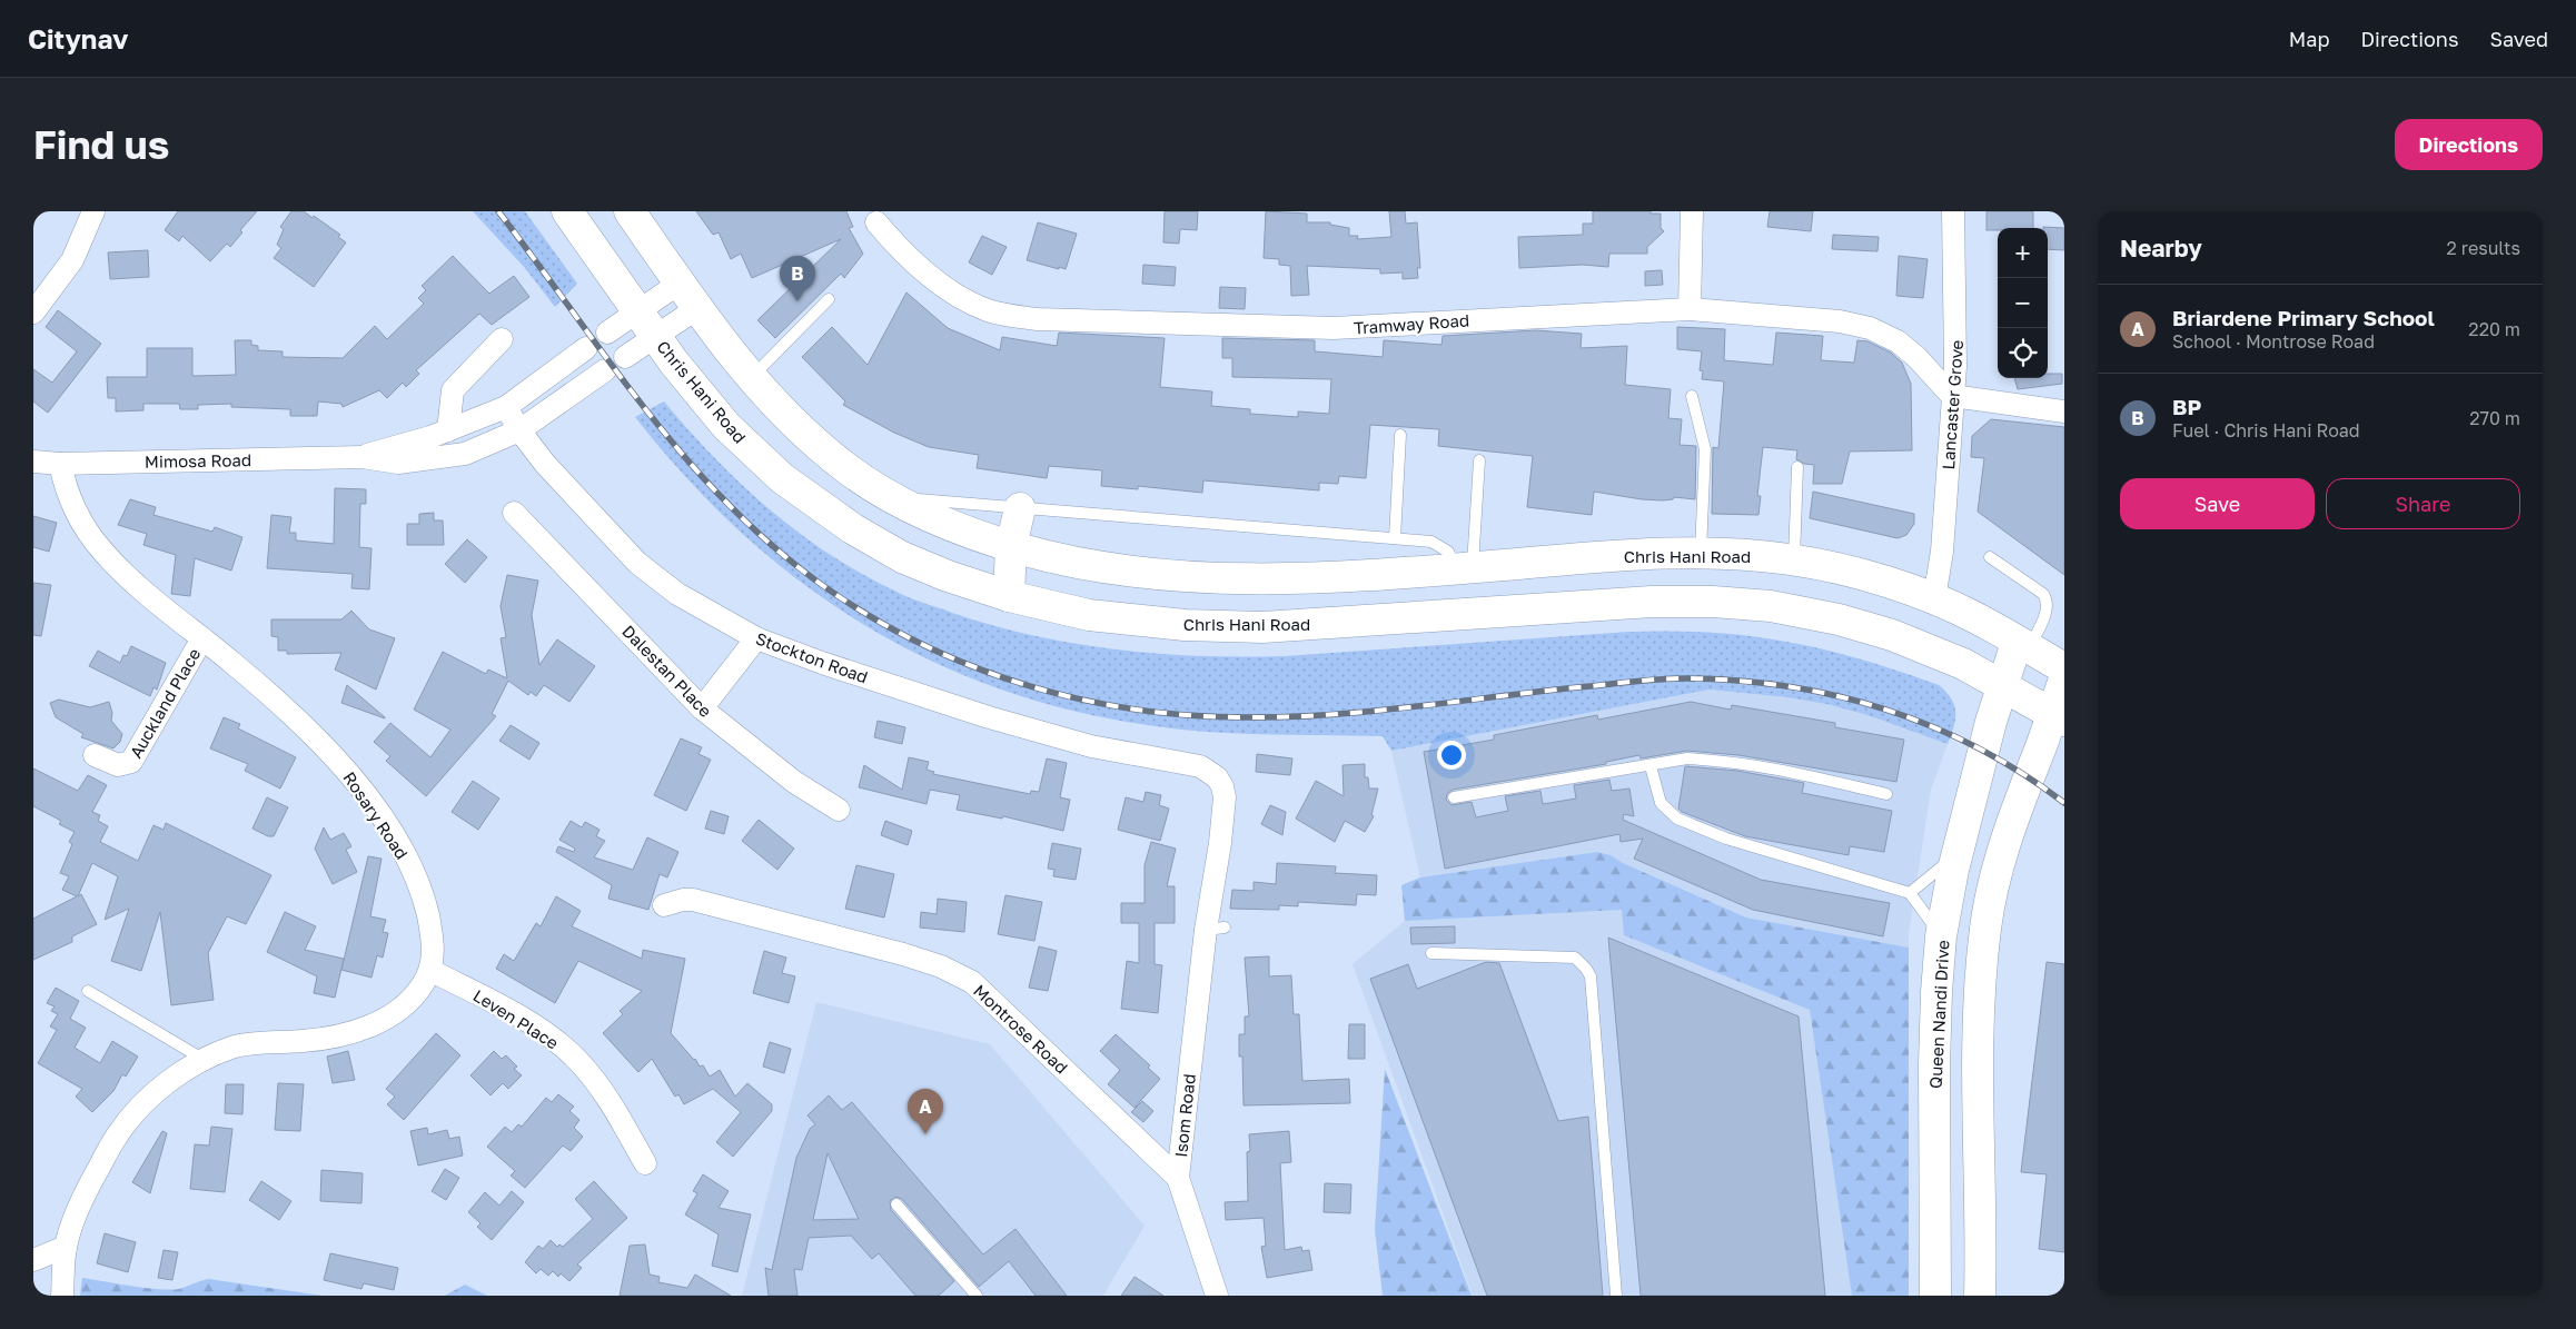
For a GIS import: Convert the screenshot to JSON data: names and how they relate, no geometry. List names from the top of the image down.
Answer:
{
  "streets": {
    "main road": ["Chris Hani Road", "Queen Nandi Drive"],
    "street": [
      "Tramway Road",
      "Lancaster Grove",
      "Mimosa Road",
      "Stockton Road",
      "Dalestan Place",
      "Auckland Place",
      "Rosary Road",
      "Leven Place",
      "Montrose Road",
      "Isom Road"
    ]
  },
  "crossings": [
    ["Tramway Road", "Lancaster Grove"],
    ["Chris Hani Road", "Lancaster Grove"],
    ["Chris Hani Road", "Queen Nandi Drive"],
    ["Mimosa Road", "Stockton Road"],
    ["Mimosa Road", "Rosary Road"],
    ["Stockton Road", "Isom Road"],
    ["Auckland Place", "Rosary Road"],
    ["Rosary Road", "Leven Place"],
    ["Montrose Road", "Isom Road"]
  ],
  "page": {
    "header": "Citynav",
    "nav": ["Map", "Directions", "Saved"],
    "buttons": [
      "Directions",
      ["Save", "Share"]
    ],
    "title": "Find us",
    "heading": ["Nearby", "2 results"],
    "map_buttons": ["+", "−"],
    "pins": ["B", "A"],
    "list": [
      {
        "mark": "A",
        "name": "Briardene Primary School",
        "note": "School · Montrose Road",
        "value": "220 m"
      },
      {
        "mark": "B",
        "name": "BP",
        "note": "Fuel · Chris Hani Road",
        "value": "270 m"
      }
    ]
  }
}
